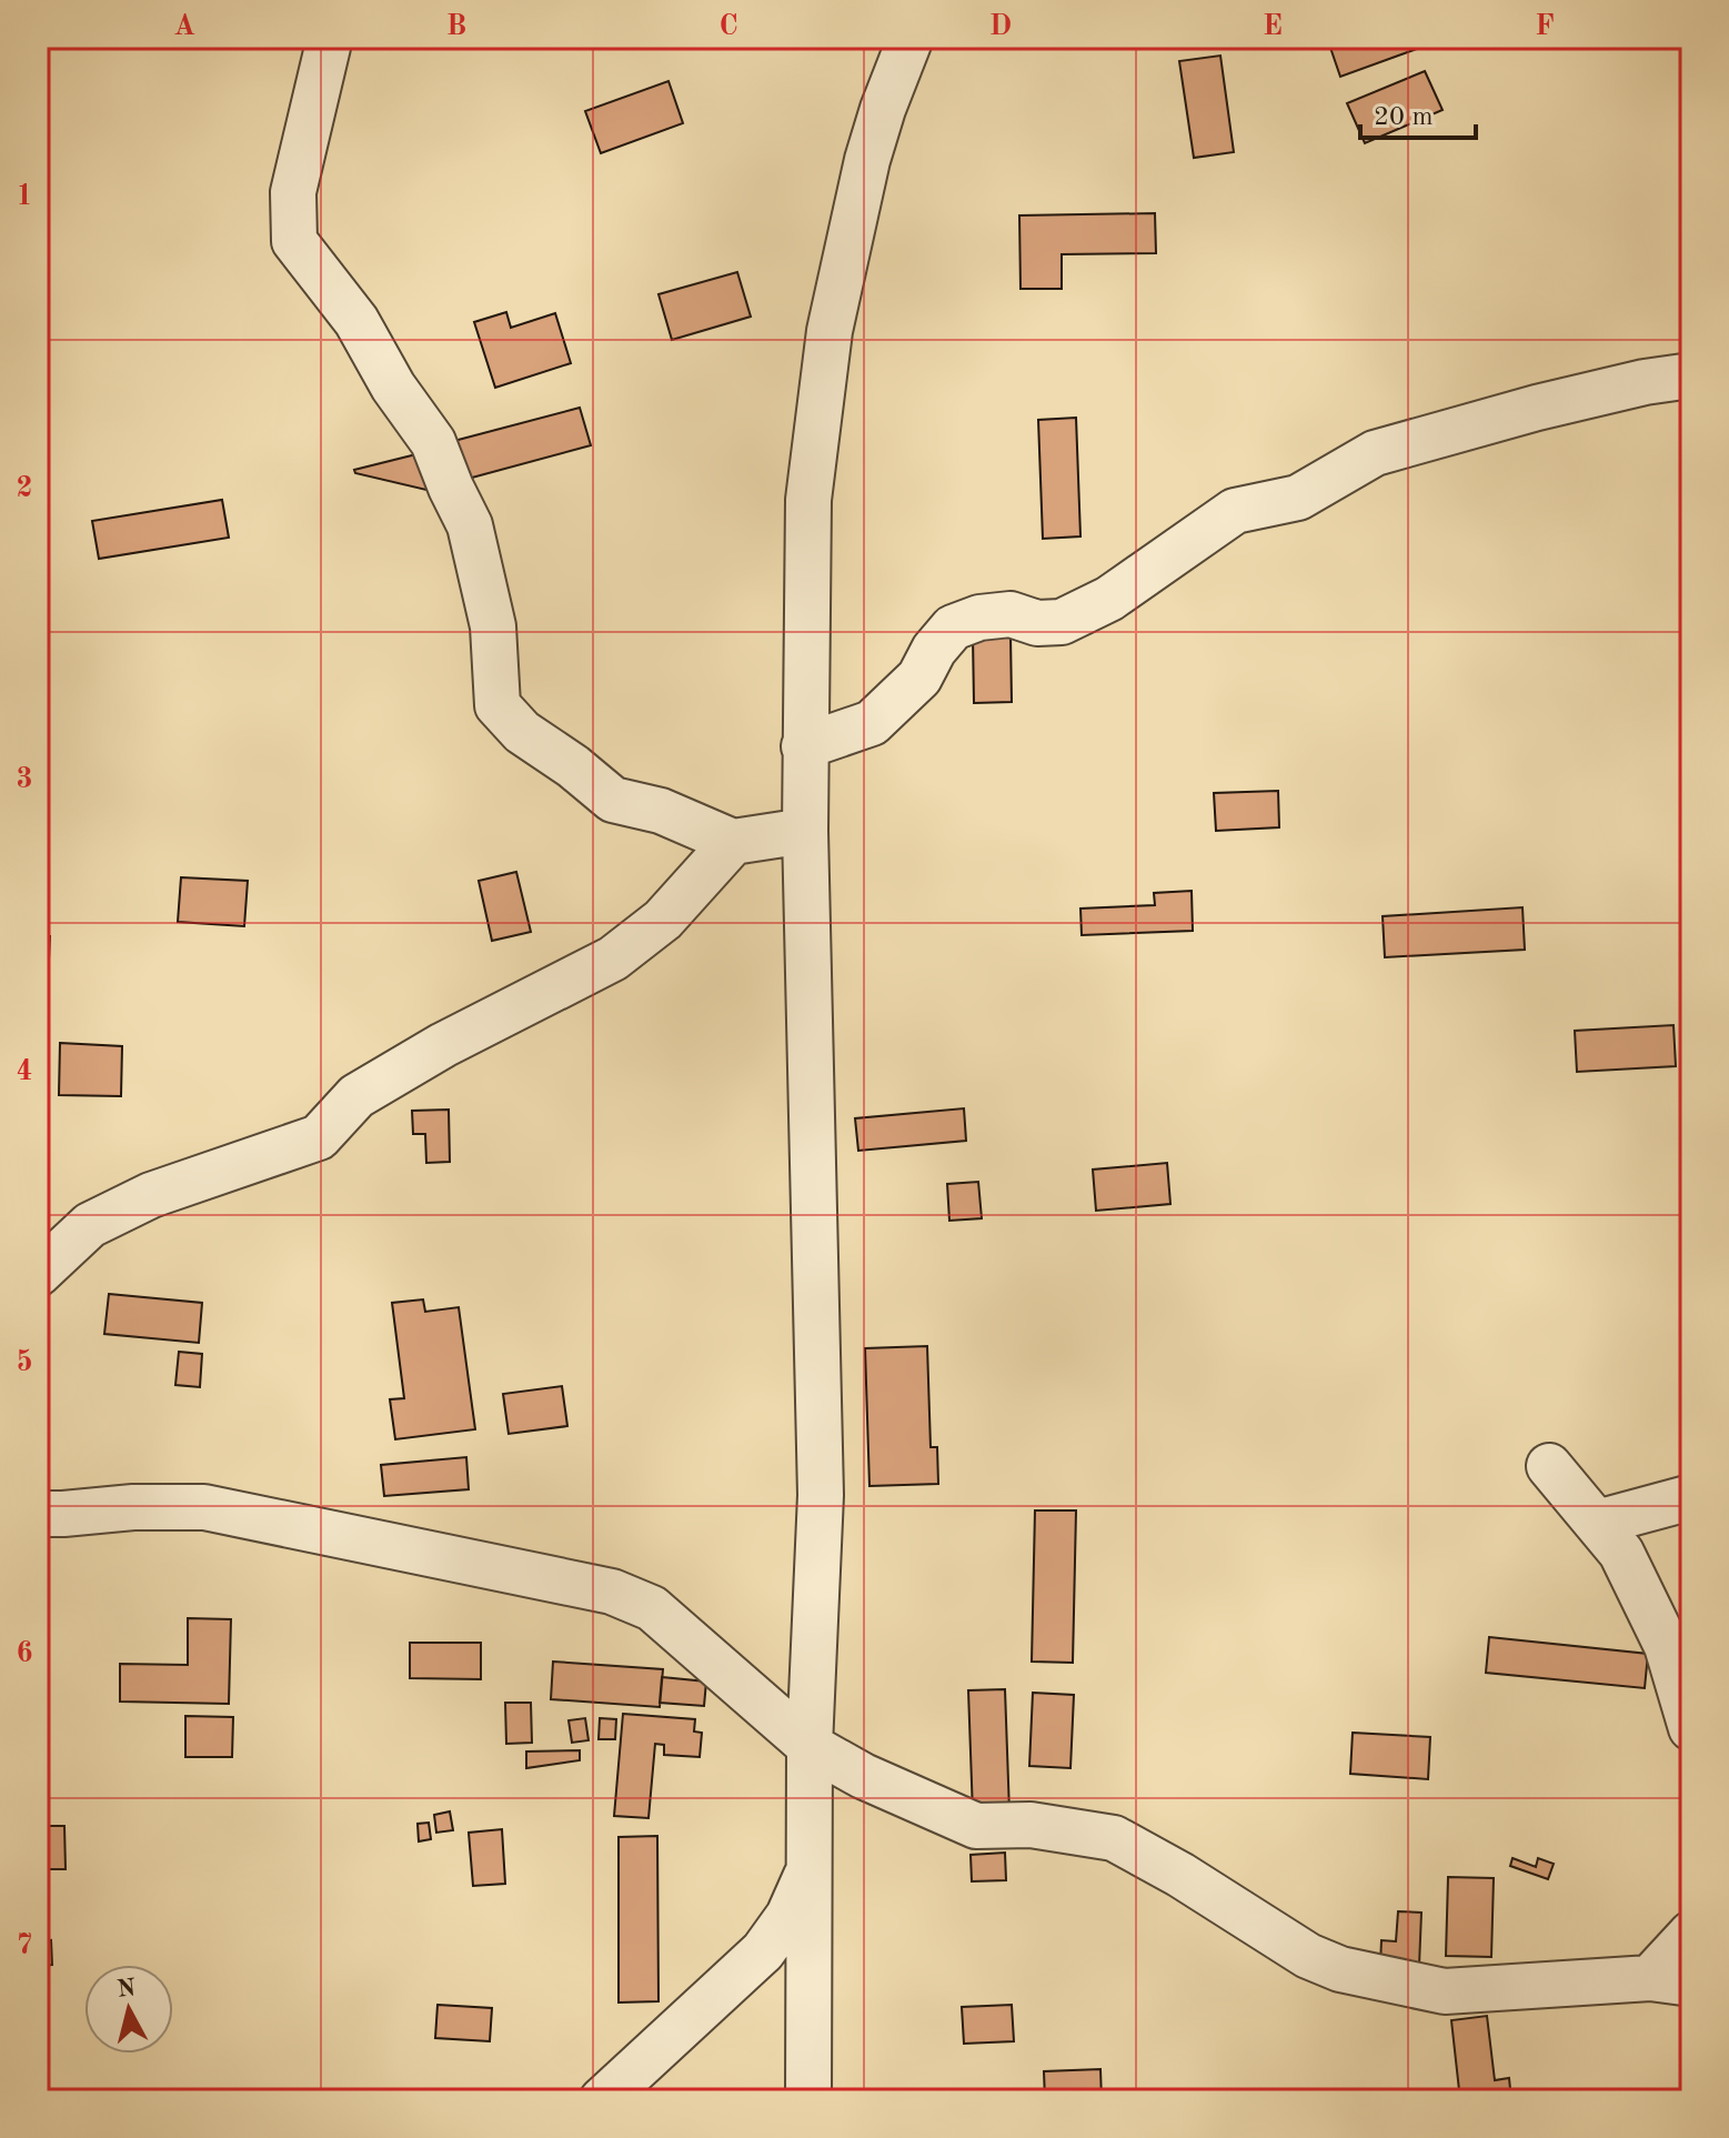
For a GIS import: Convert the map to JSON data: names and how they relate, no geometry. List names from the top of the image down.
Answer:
{
  "scale_bar": "20 m",
  "north": "top",
  "grid": {
    "columns": [
      "A",
      "B",
      "C",
      "D",
      "E",
      "F"
    ],
    "rows": [
      "1",
      "2",
      "3",
      "4",
      "5",
      "6",
      "7"
    ]
  }
}
